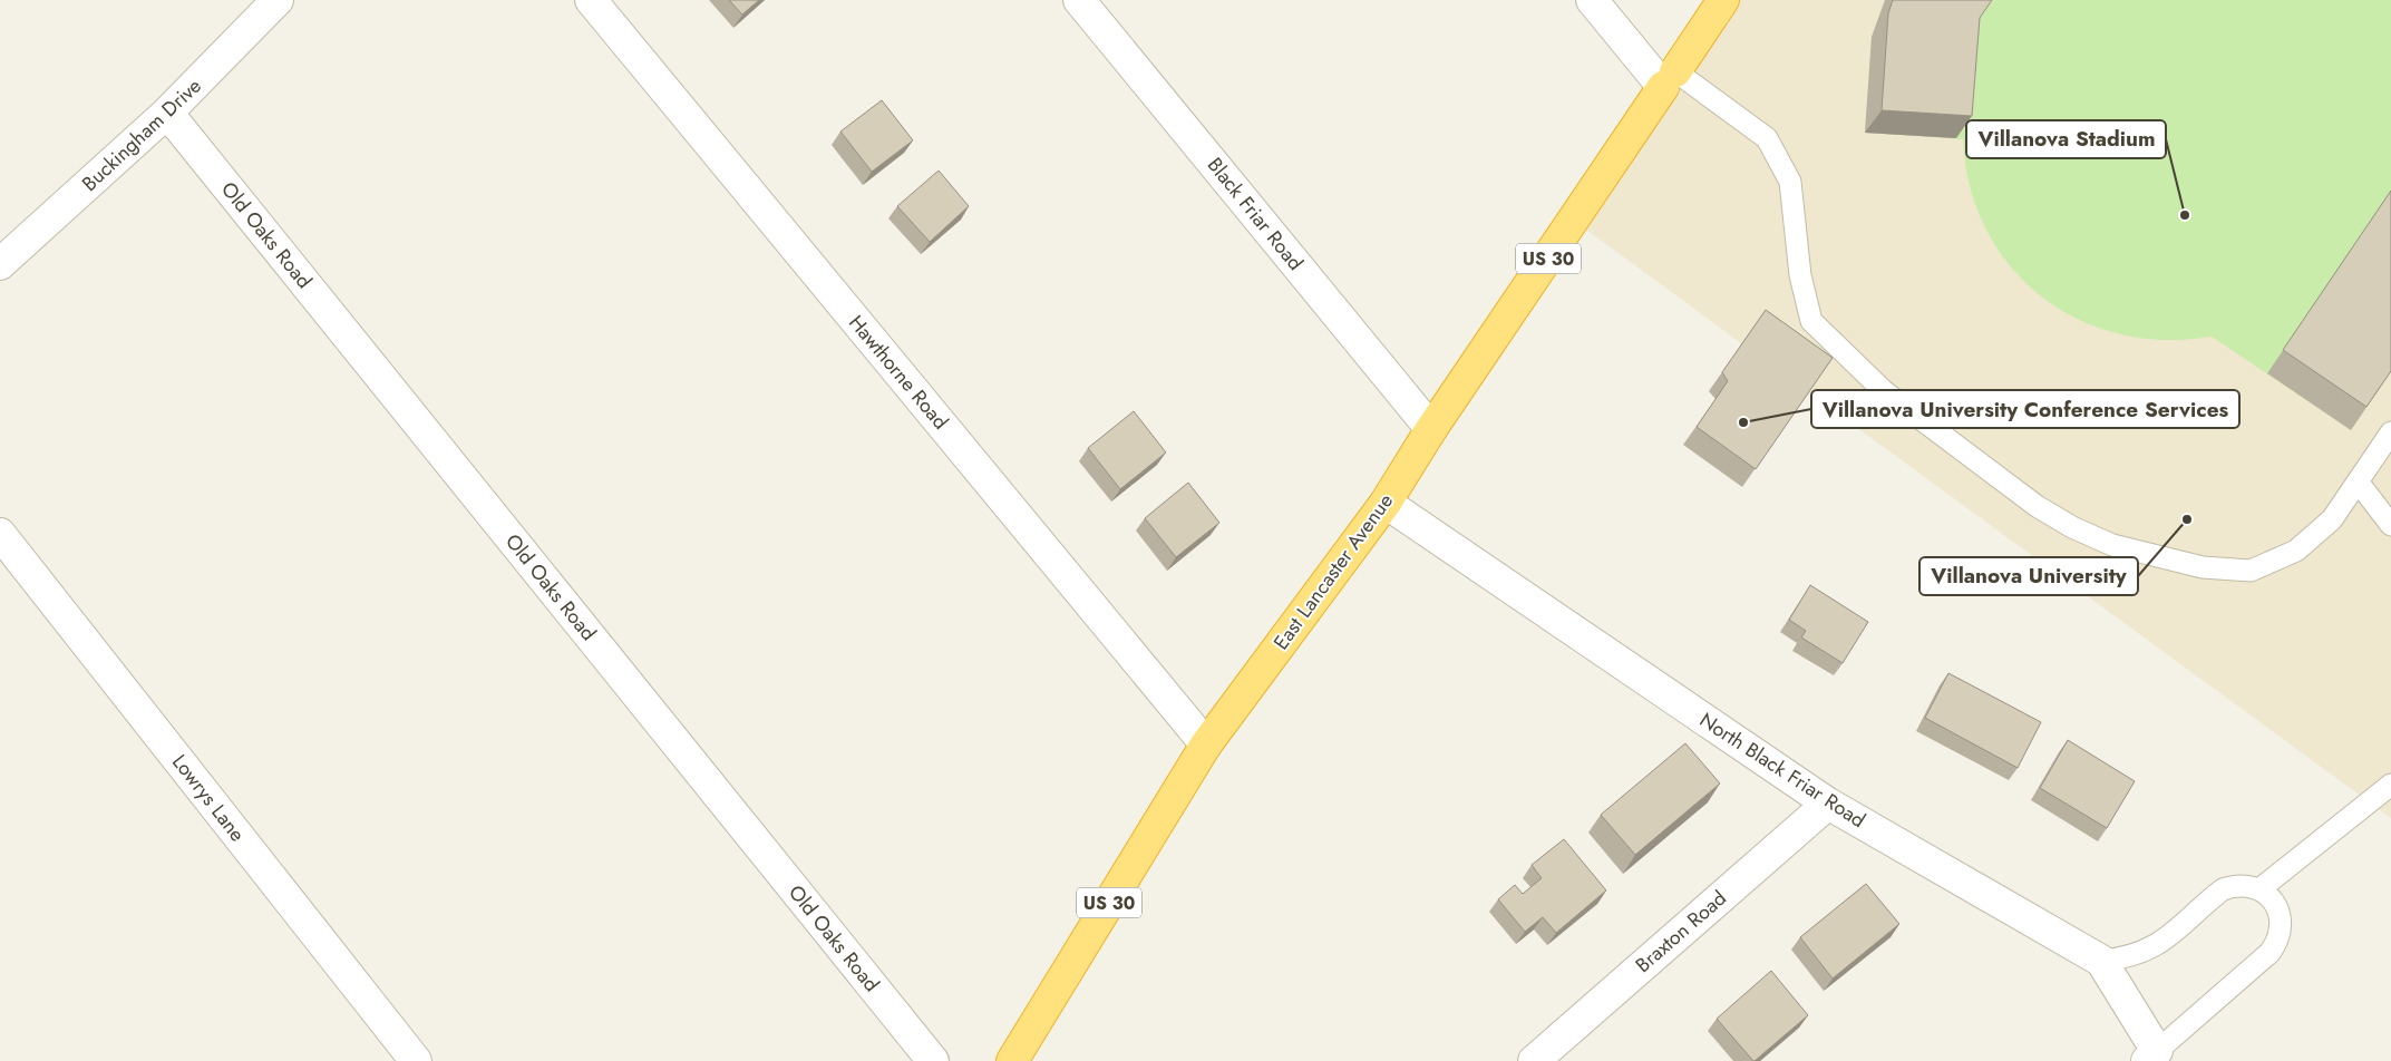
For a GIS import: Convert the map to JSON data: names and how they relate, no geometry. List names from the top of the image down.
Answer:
{
  "streets": {
    "highway": ["US 30", "East Lancaster Avenue"],
    "street": [
      "Buckingham Drive",
      "Black Friar Road",
      "Old Oaks Road",
      "Hawthorne Road",
      "North Black Friar Road",
      "Lowrys Lane",
      "Braxton Road"
    ]
  },
  "crossings": [
    ["Buckingham Drive", "Old Oaks Road"],
    ["Black Friar Road", "East Lancaster Avenue"],
    ["Hawthorne Road", "East Lancaster Avenue"],
    ["East Lancaster Avenue", "North Black Friar Road"],
    ["North Black Friar Road", "Braxton Road"]
  ],
  "places": ["Villanova Stadium", "Villanova University Conference Services", "Villanova University"]
}
